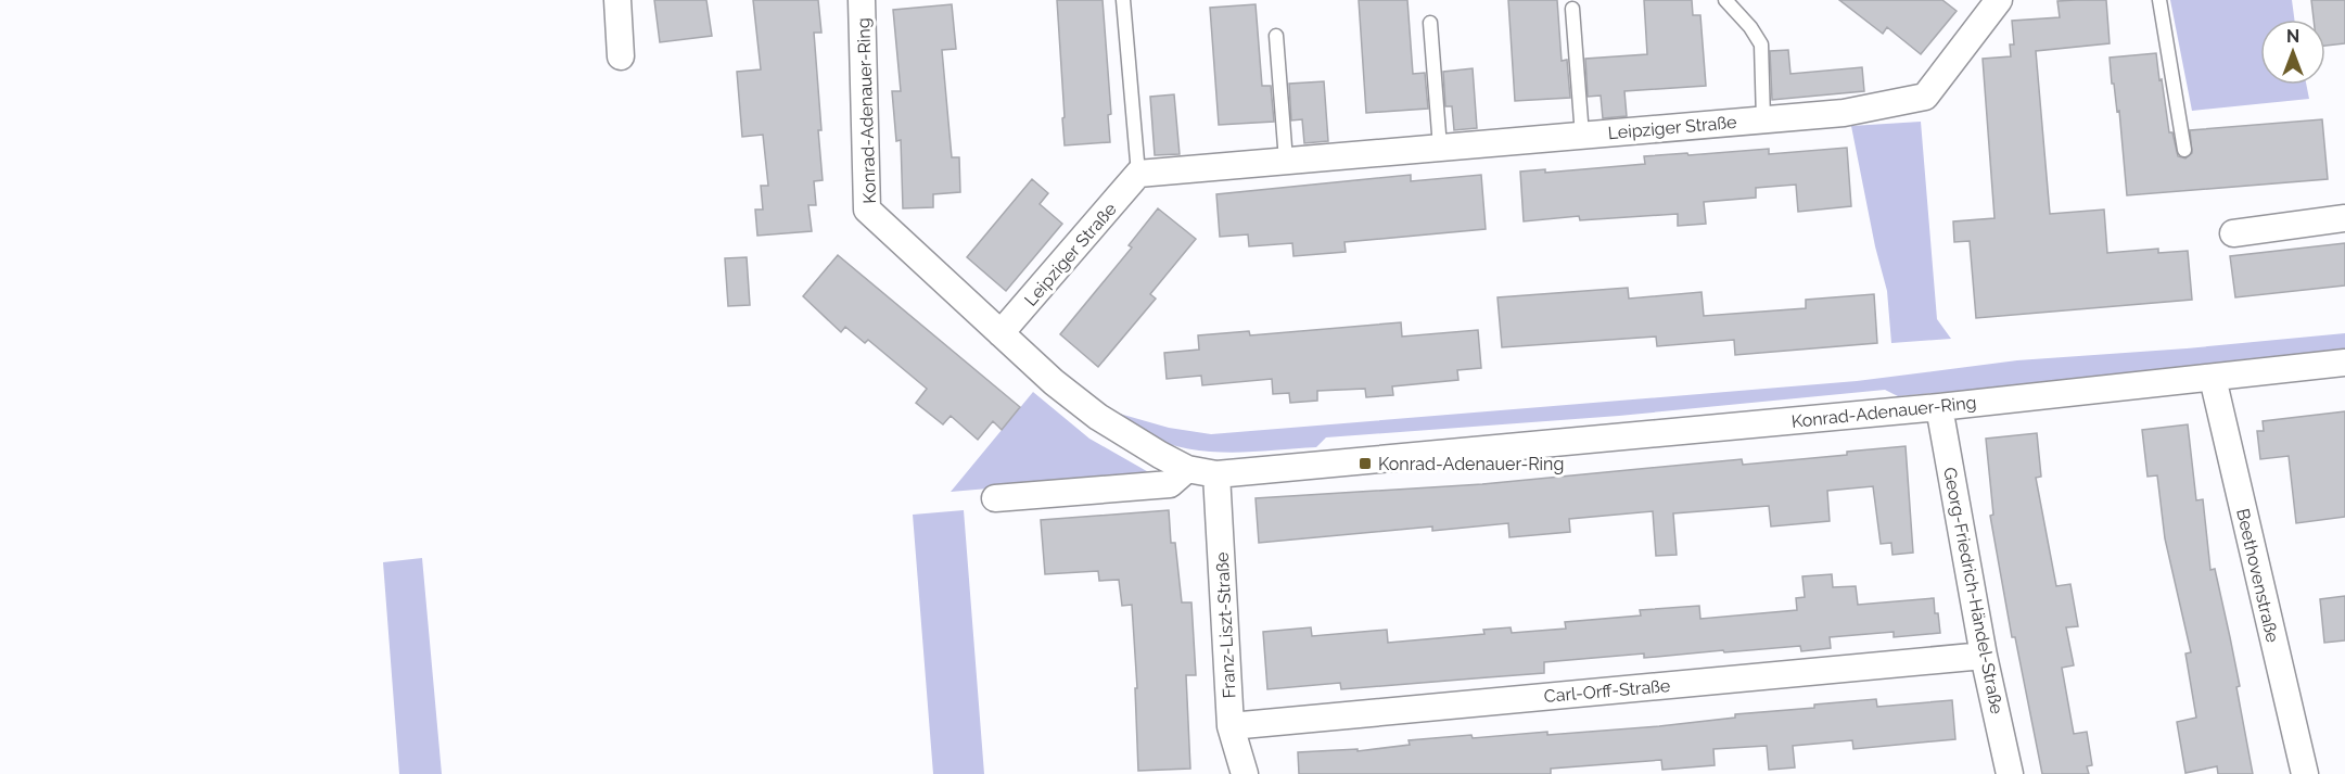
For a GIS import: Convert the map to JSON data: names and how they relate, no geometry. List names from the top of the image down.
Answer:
{
  "streets": {
    "street": [
      "Konrad-Adenauer-Ring",
      "Leipziger Straße",
      "Beethovenstraße",
      "Georg-Friedrich-Händel-Straße",
      "Franz-Liszt-Straße",
      "Carl-Orff-Straße"
    ]
  },
  "crossings": [
    ["Konrad-Adenauer-Ring", "Leipziger Straße"],
    ["Konrad-Adenauer-Ring", "Beethovenstraße"],
    ["Konrad-Adenauer-Ring", "Georg-Friedrich-Händel-Straße"],
    ["Konrad-Adenauer-Ring", "Franz-Liszt-Straße"],
    ["Georg-Friedrich-Händel-Straße", "Carl-Orff-Straße"],
    ["Franz-Liszt-Straße", "Carl-Orff-Straße"]
  ],
  "places": {
    "transit": ["Konrad-Adenauer-Ring"]
  },
  "north": "top"
}
